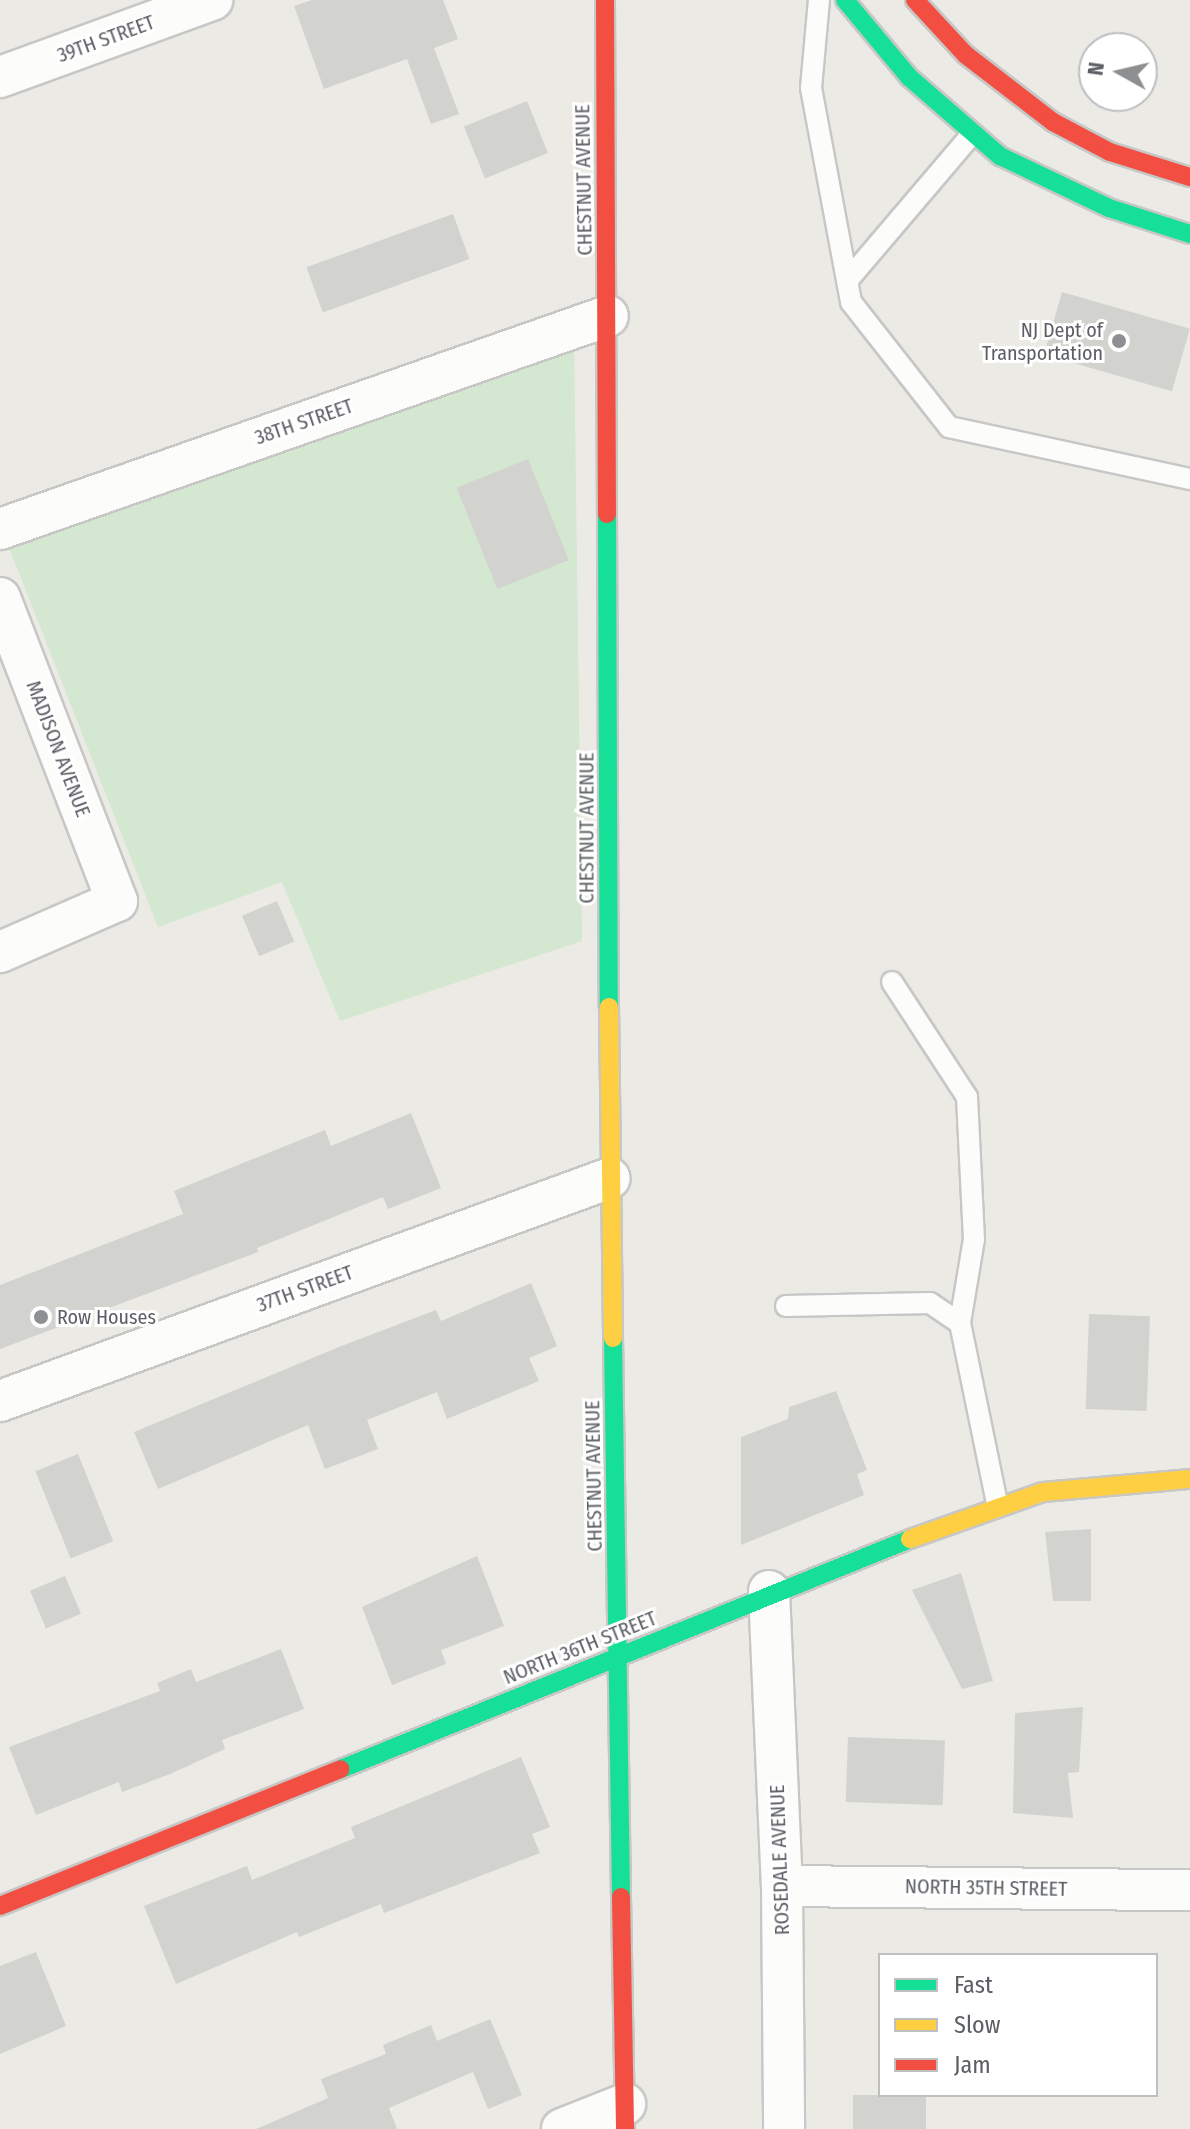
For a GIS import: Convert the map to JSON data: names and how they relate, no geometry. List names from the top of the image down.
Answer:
{
  "streets": {
    "street": [
      "39TH STREET",
      "CHESTNUT AVENUE",
      "38TH STREET",
      "MADISON AVENUE",
      "37TH STREET",
      "NORTH 36TH STREET",
      "ROSEDALE AVENUE",
      "NORTH 35TH STREET"
    ]
  },
  "crossings": [
    ["CHESTNUT AVENUE", "38TH STREET"],
    ["CHESTNUT AVENUE", "37TH STREET"],
    ["CHESTNUT AVENUE", "NORTH 36TH STREET"],
    ["NORTH 36TH STREET", "ROSEDALE AVENUE"],
    ["ROSEDALE AVENUE", "NORTH 35TH STREET"]
  ],
  "places": ["NJ Dept of Transportation", "Row Houses"],
  "legend": ["Fast", "Slow", "Jam"],
  "north": "left"
}
